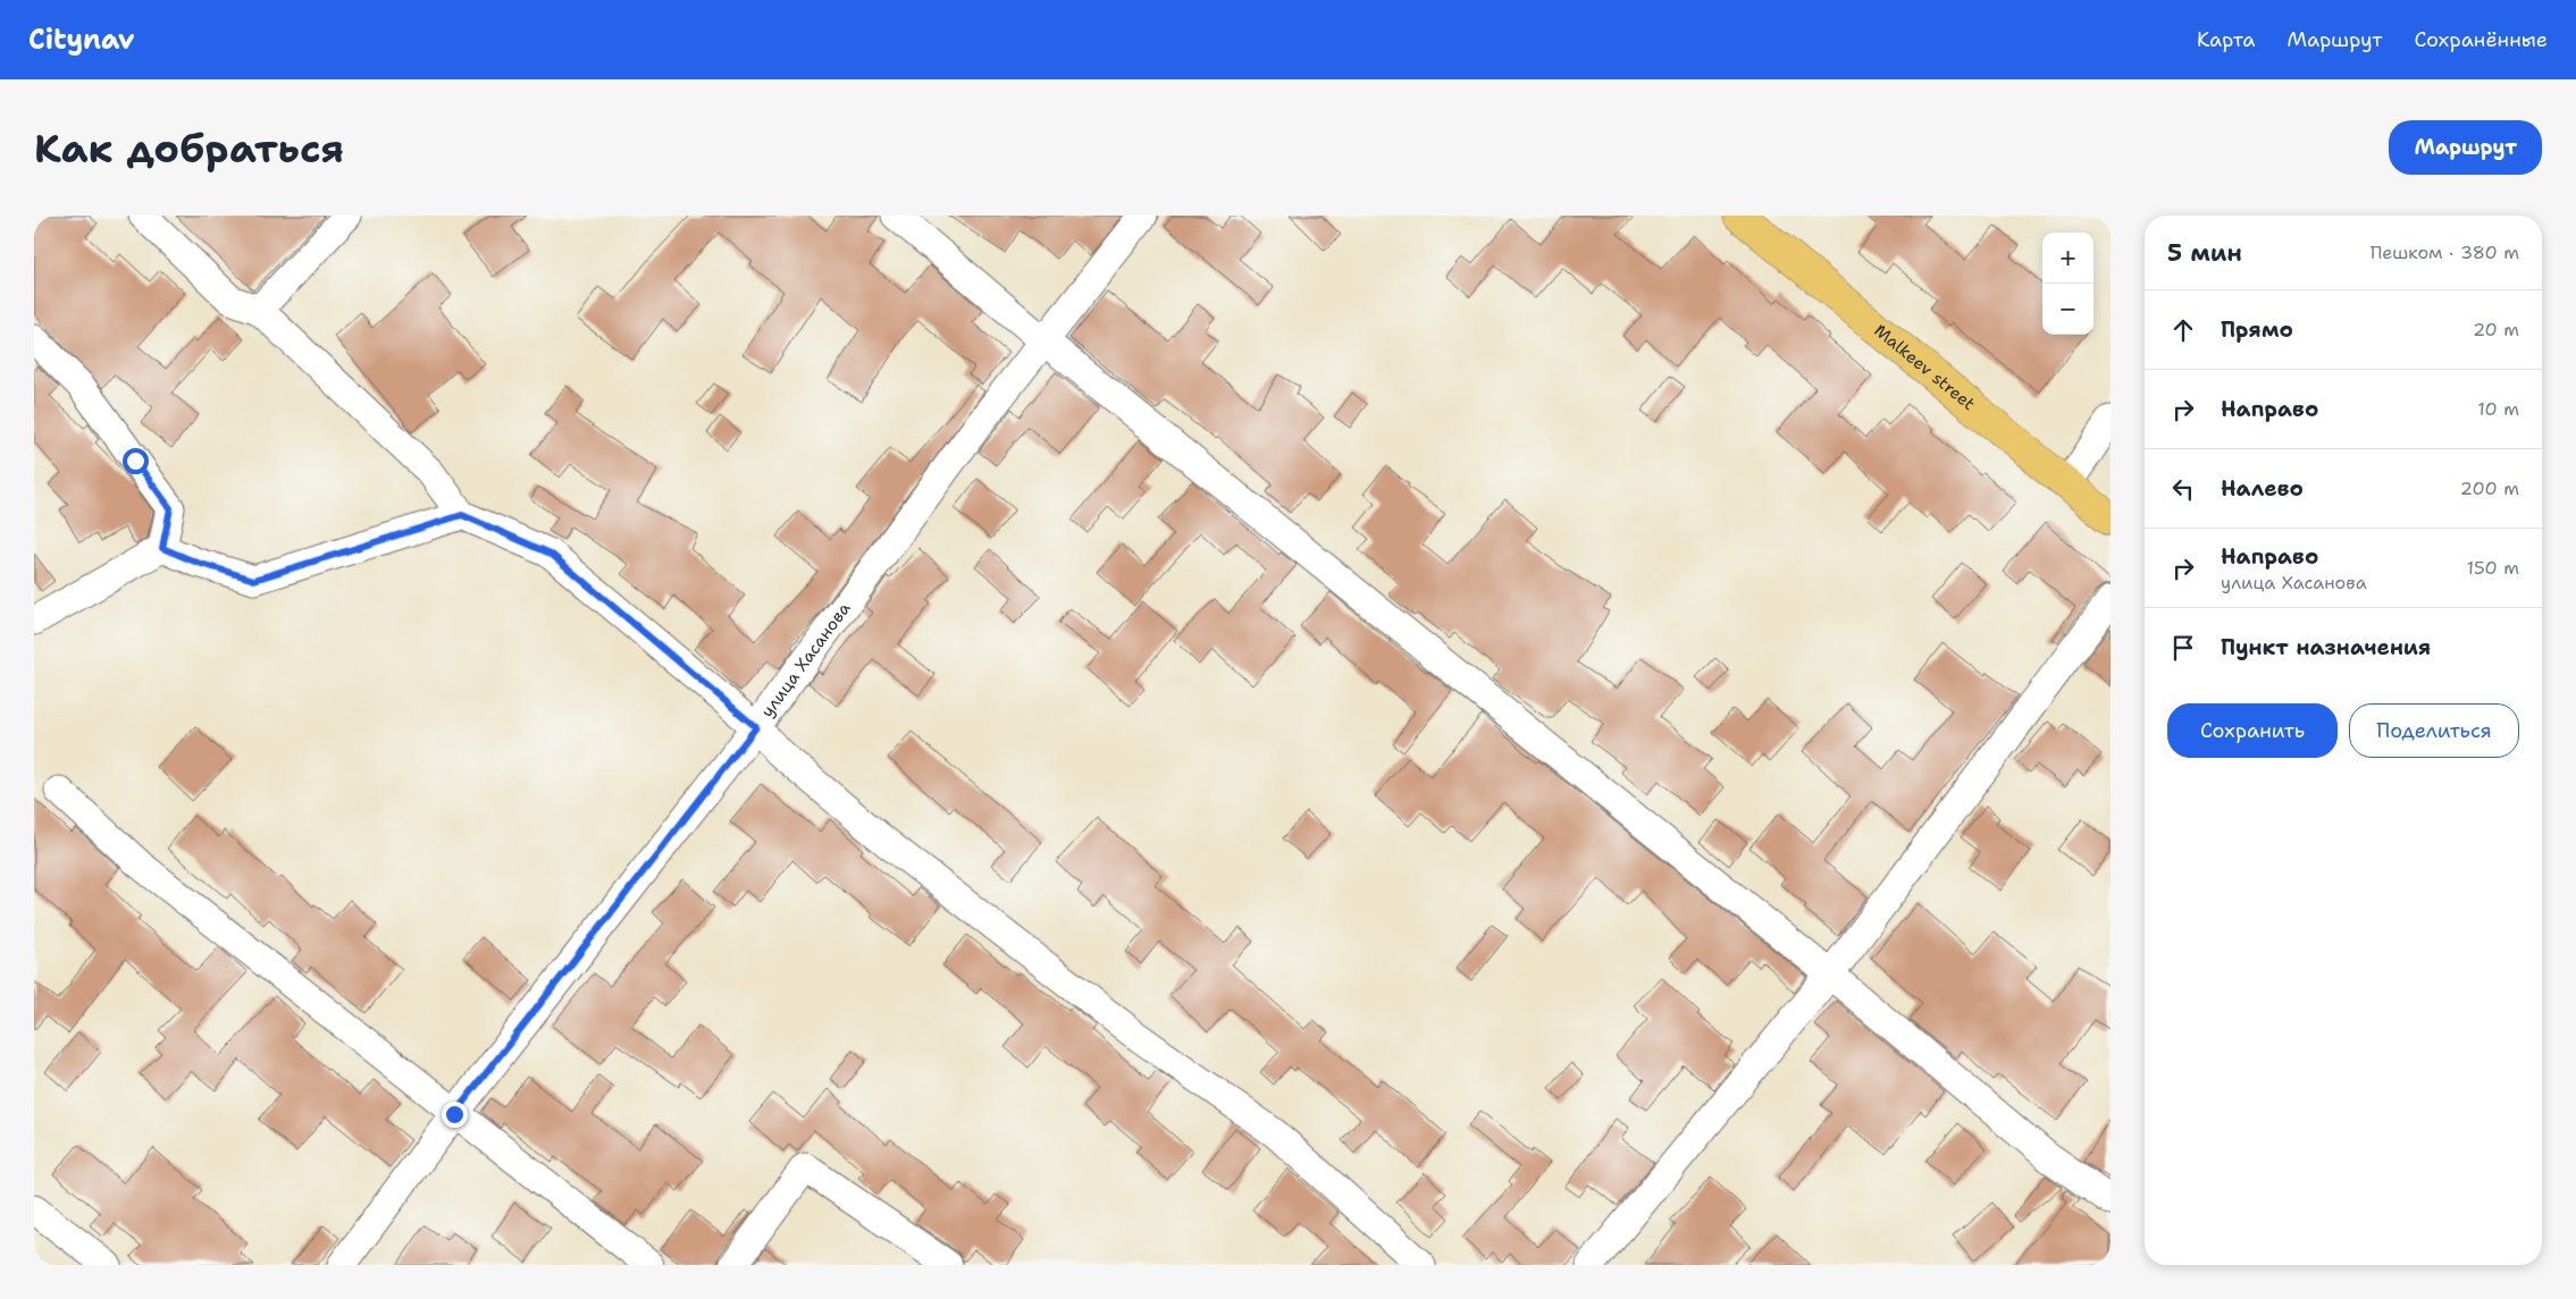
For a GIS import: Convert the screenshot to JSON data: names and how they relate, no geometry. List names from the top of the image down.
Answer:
{
  "streets": {
    "main road": ["Malkeev street"],
    "street": ["улица Хасанова"]
  },
  "page": {
    "header": "Citynav",
    "nav": ["Карта", "Маршрут", "Сохранённые"],
    "buttons": [
      "Маршрут",
      ["Сохранить", "Поделиться"]
    ],
    "title": "Как добраться",
    "heading": ["5 мин", "Пешком · 380 m"],
    "map_buttons": ["+", "−"],
    "list": [
      ["Прямо", "20 m"],
      ["Направо", "10 m"],
      ["Налево", "200 m"],
      ["Направо", "улица Хасанова", "150 m"],
      "Пункт назначения"
    ]
  }
}
